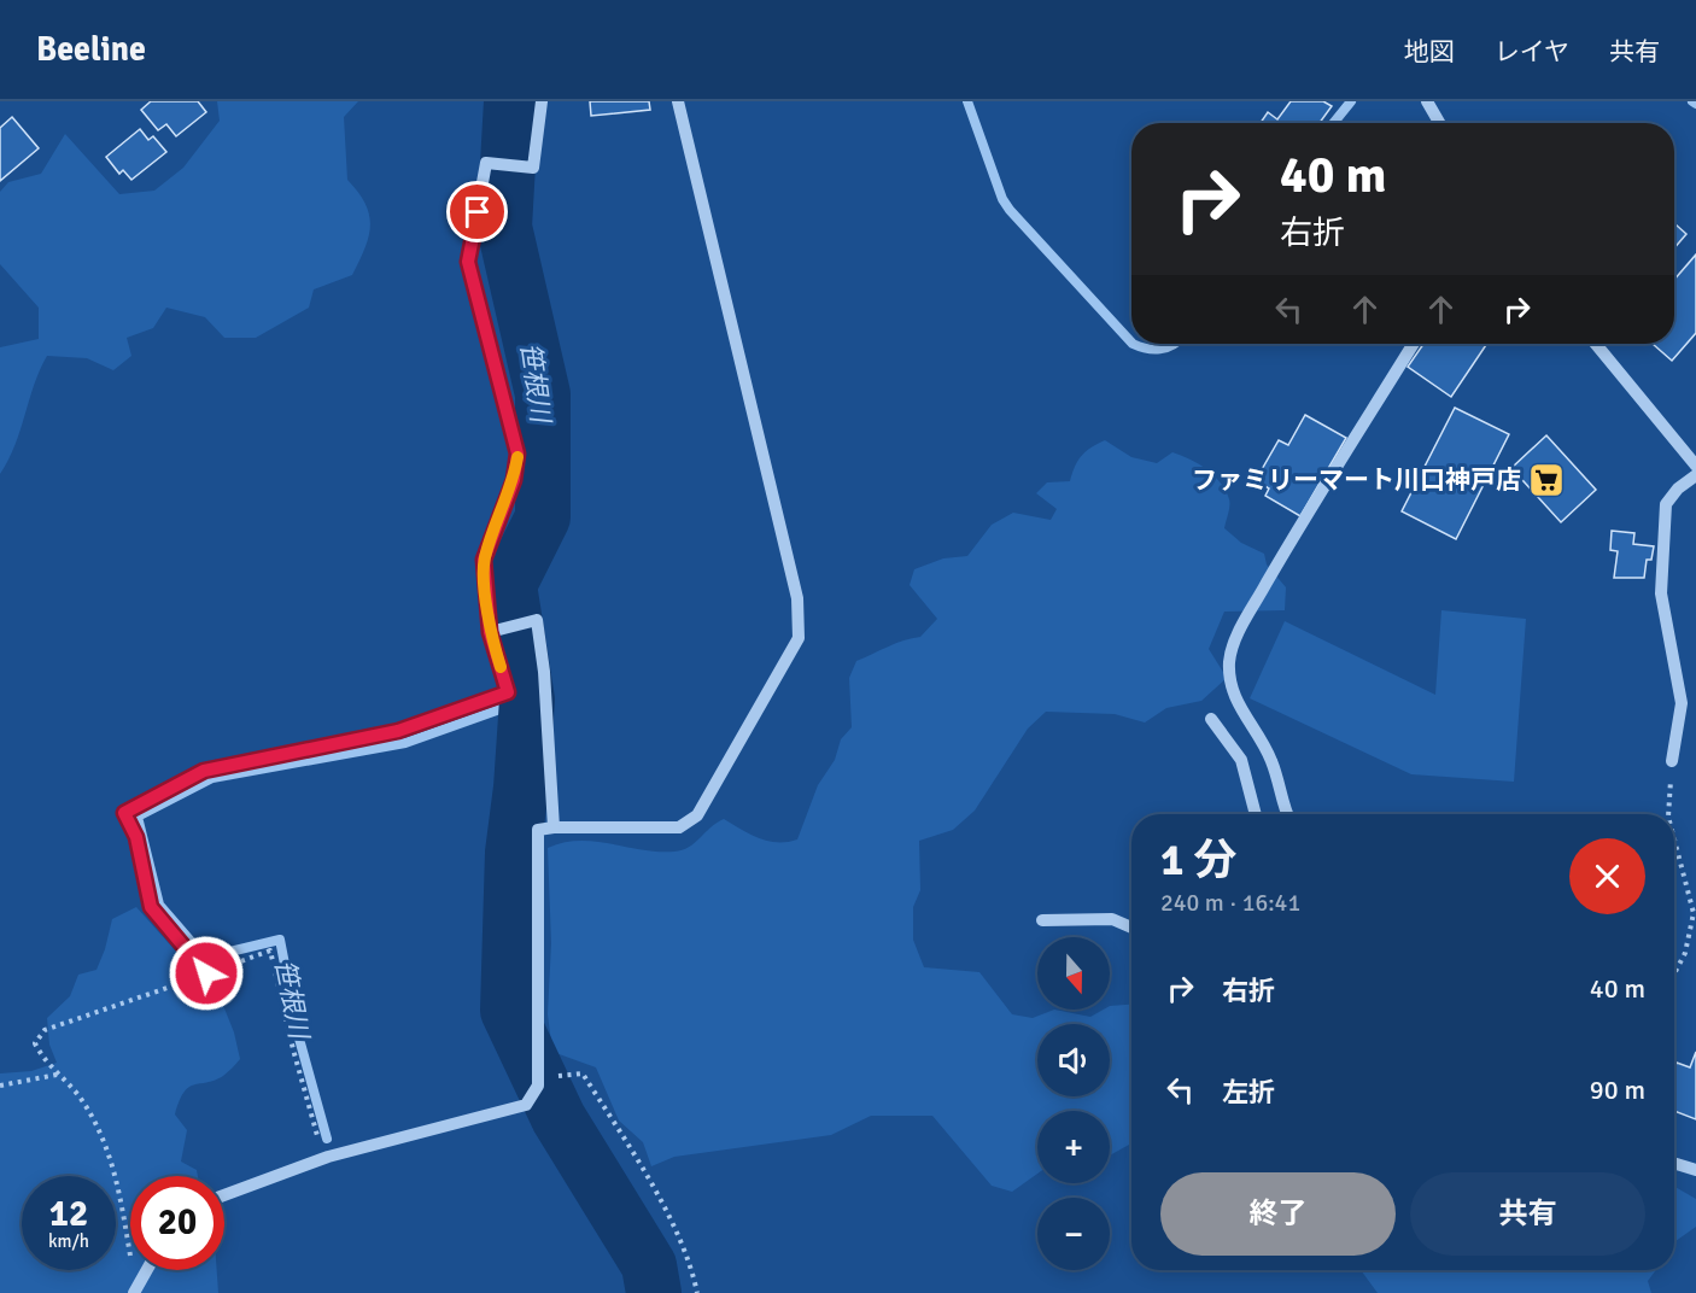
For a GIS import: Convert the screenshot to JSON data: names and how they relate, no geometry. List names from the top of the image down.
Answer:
{
  "water": ["笹根川"],
  "places": {
    "supermarket": ["ファミリーマート川口神戸店"]
  },
  "north": "bottom",
  "page": {
    "header": "Beeline",
    "nav": ["地図", "レイヤ", "共有"],
    "turn": ["40 m", "右折"],
    "heading": ["1 分", "240 m · 16:41"],
    "map_buttons": ["+", "−"],
    "list": [
      {
        "name": "右折",
        "value": "40 m"
      },
      {
        "name": "左折",
        "value": "90 m"
      }
    ],
    "buttons": ["終了", "共有"],
    "speed": "12 km/h",
    "limit": "20"
  }
}
